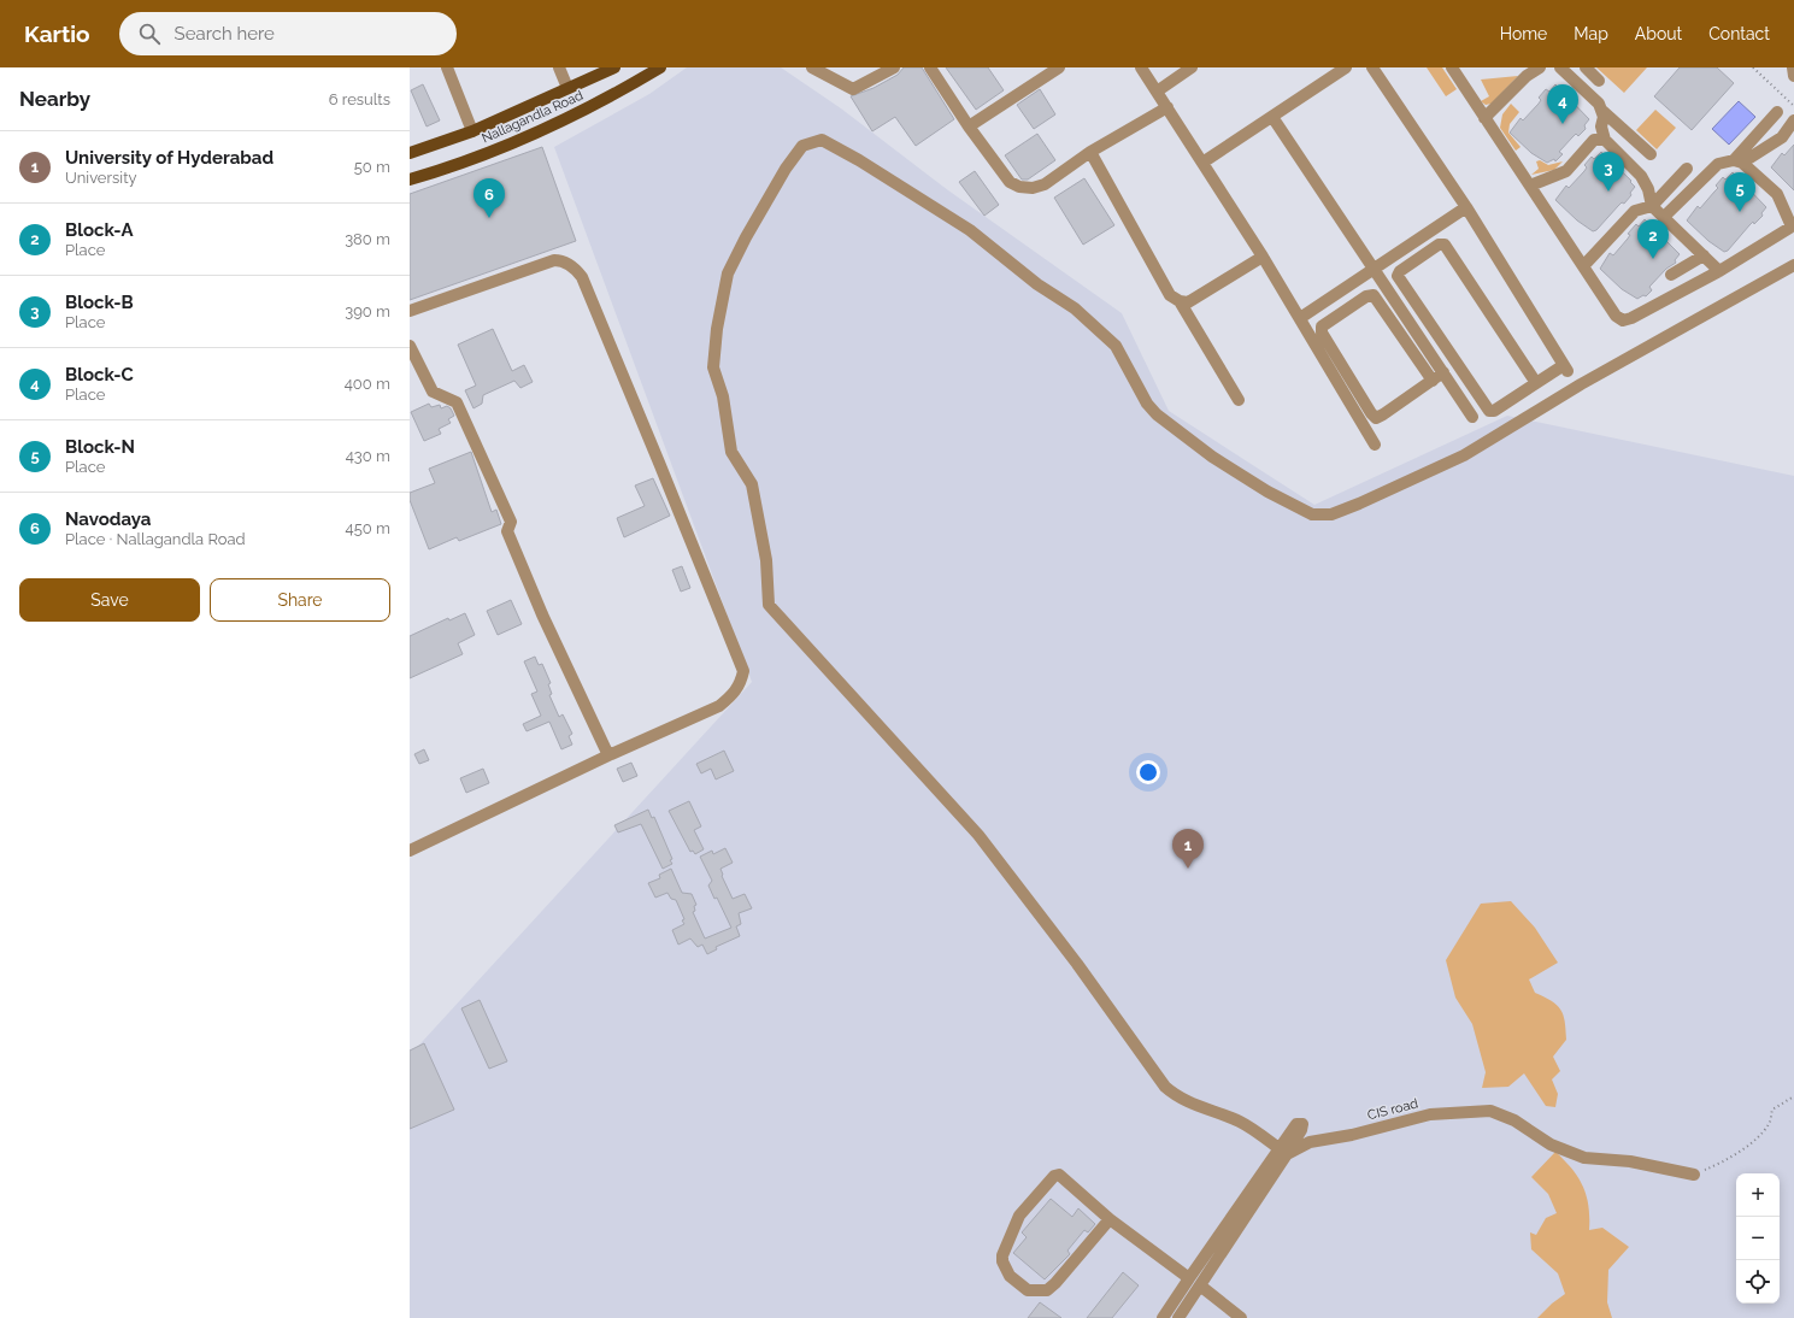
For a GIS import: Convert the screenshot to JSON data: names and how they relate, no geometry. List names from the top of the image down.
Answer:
{
  "streets": {
    "main road": ["Nallagandla Road"],
    "street": ["CIS road"]
  },
  "page": {
    "header": "Kartio",
    "search": "Search here",
    "nav": [
      "Home",
      "Map",
      "About",
      "Contact"
    ],
    "heading": ["Nearby", "6 results"],
    "pins": [
      "4",
      "3",
      "5",
      "6",
      "2",
      "1"
    ],
    "list": [
      {
        "mark": "1",
        "name": "University of Hyderabad",
        "note": "University",
        "value": "50 m"
      },
      {
        "mark": "2",
        "name": "Block-A",
        "note": "Place",
        "value": "380 m"
      },
      {
        "mark": "3",
        "name": "Block-B",
        "note": "Place",
        "value": "390 m"
      },
      {
        "mark": "4",
        "name": "Block-C",
        "note": "Place",
        "value": "400 m"
      },
      {
        "mark": "5",
        "name": "Block-N",
        "note": "Place",
        "value": "430 m"
      },
      {
        "mark": "6",
        "name": "Navodaya",
        "note": "Place · Nallagandla Road",
        "value": "450 m"
      }
    ],
    "buttons": ["Save", "Share"],
    "map_buttons": ["+", "−"]
  }
}
